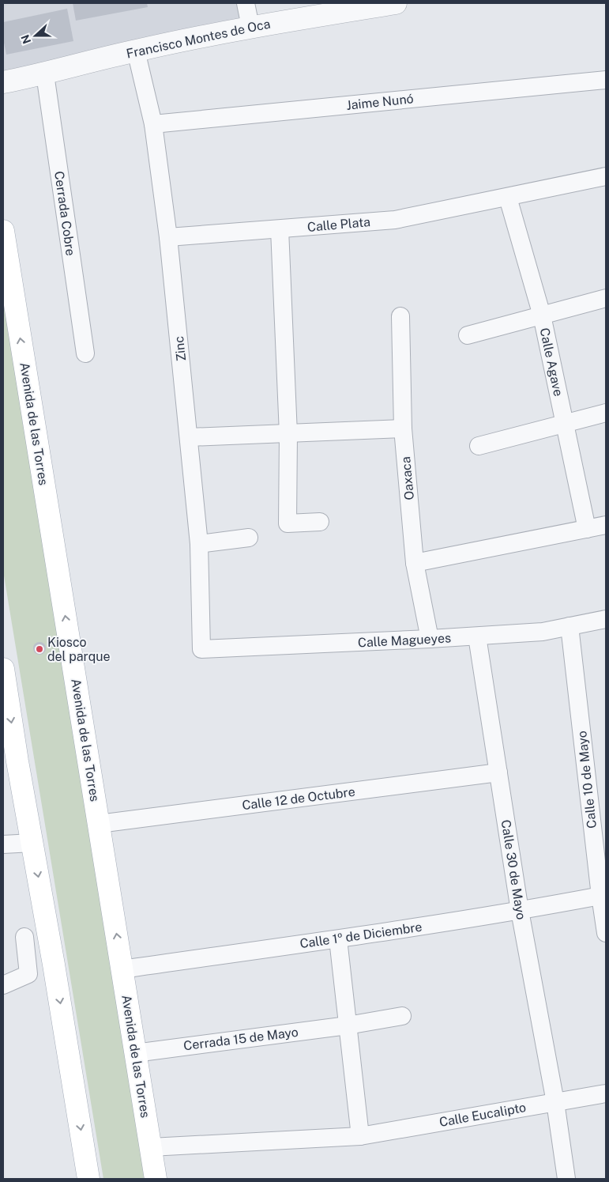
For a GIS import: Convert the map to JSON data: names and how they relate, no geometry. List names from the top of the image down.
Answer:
{
  "streets": {
    "main road": ["Avenida de las Torres"],
    "street": [
      "Francisco Montes de Oca",
      "Jaime Nunó",
      "Cerrada Cobre",
      "Calle Plata",
      "Zinc",
      "Calle Agave",
      "Oaxaca",
      "Calle Magueyes",
      "Calle 10 de Mayo",
      "Calle 12 de Octubre",
      "Calle 30 de Mayo",
      "Calle 1º de Diciembre",
      "Cerrada 15 de Mayo",
      "Calle Eucalipto"
    ]
  },
  "crossings": [
    ["Francisco Montes de Oca", "Cerrada Cobre"],
    ["Francisco Montes de Oca", "Zinc"],
    ["Jaime Nunó", "Zinc"],
    ["Calle Plata", "Zinc"],
    ["Calle Plata", "Calle Agave"],
    ["Zinc", "Calle Magueyes"],
    ["Avenida de las Torres", "Calle 12 de Octubre"],
    ["Avenida de las Torres", "Calle 1º de Diciembre"],
    ["Avenida de las Torres", "Cerrada 15 de Mayo"],
    ["Avenida de las Torres", "Calle Eucalipto"],
    ["Oaxaca", "Calle Magueyes"],
    ["Calle Magueyes", "Calle 10 de Mayo"],
    ["Calle Magueyes", "Calle 30 de Mayo"],
    ["Calle 10 de Mayo", "Calle 1º de Diciembre"],
    ["Calle 12 de Octubre", "Calle 30 de Mayo"],
    ["Calle 30 de Mayo", "Calle 1º de Diciembre"],
    ["Calle 30 de Mayo", "Calle Eucalipto"]
  ],
  "places": ["Kiosco del parque"],
  "north": "left"
}
